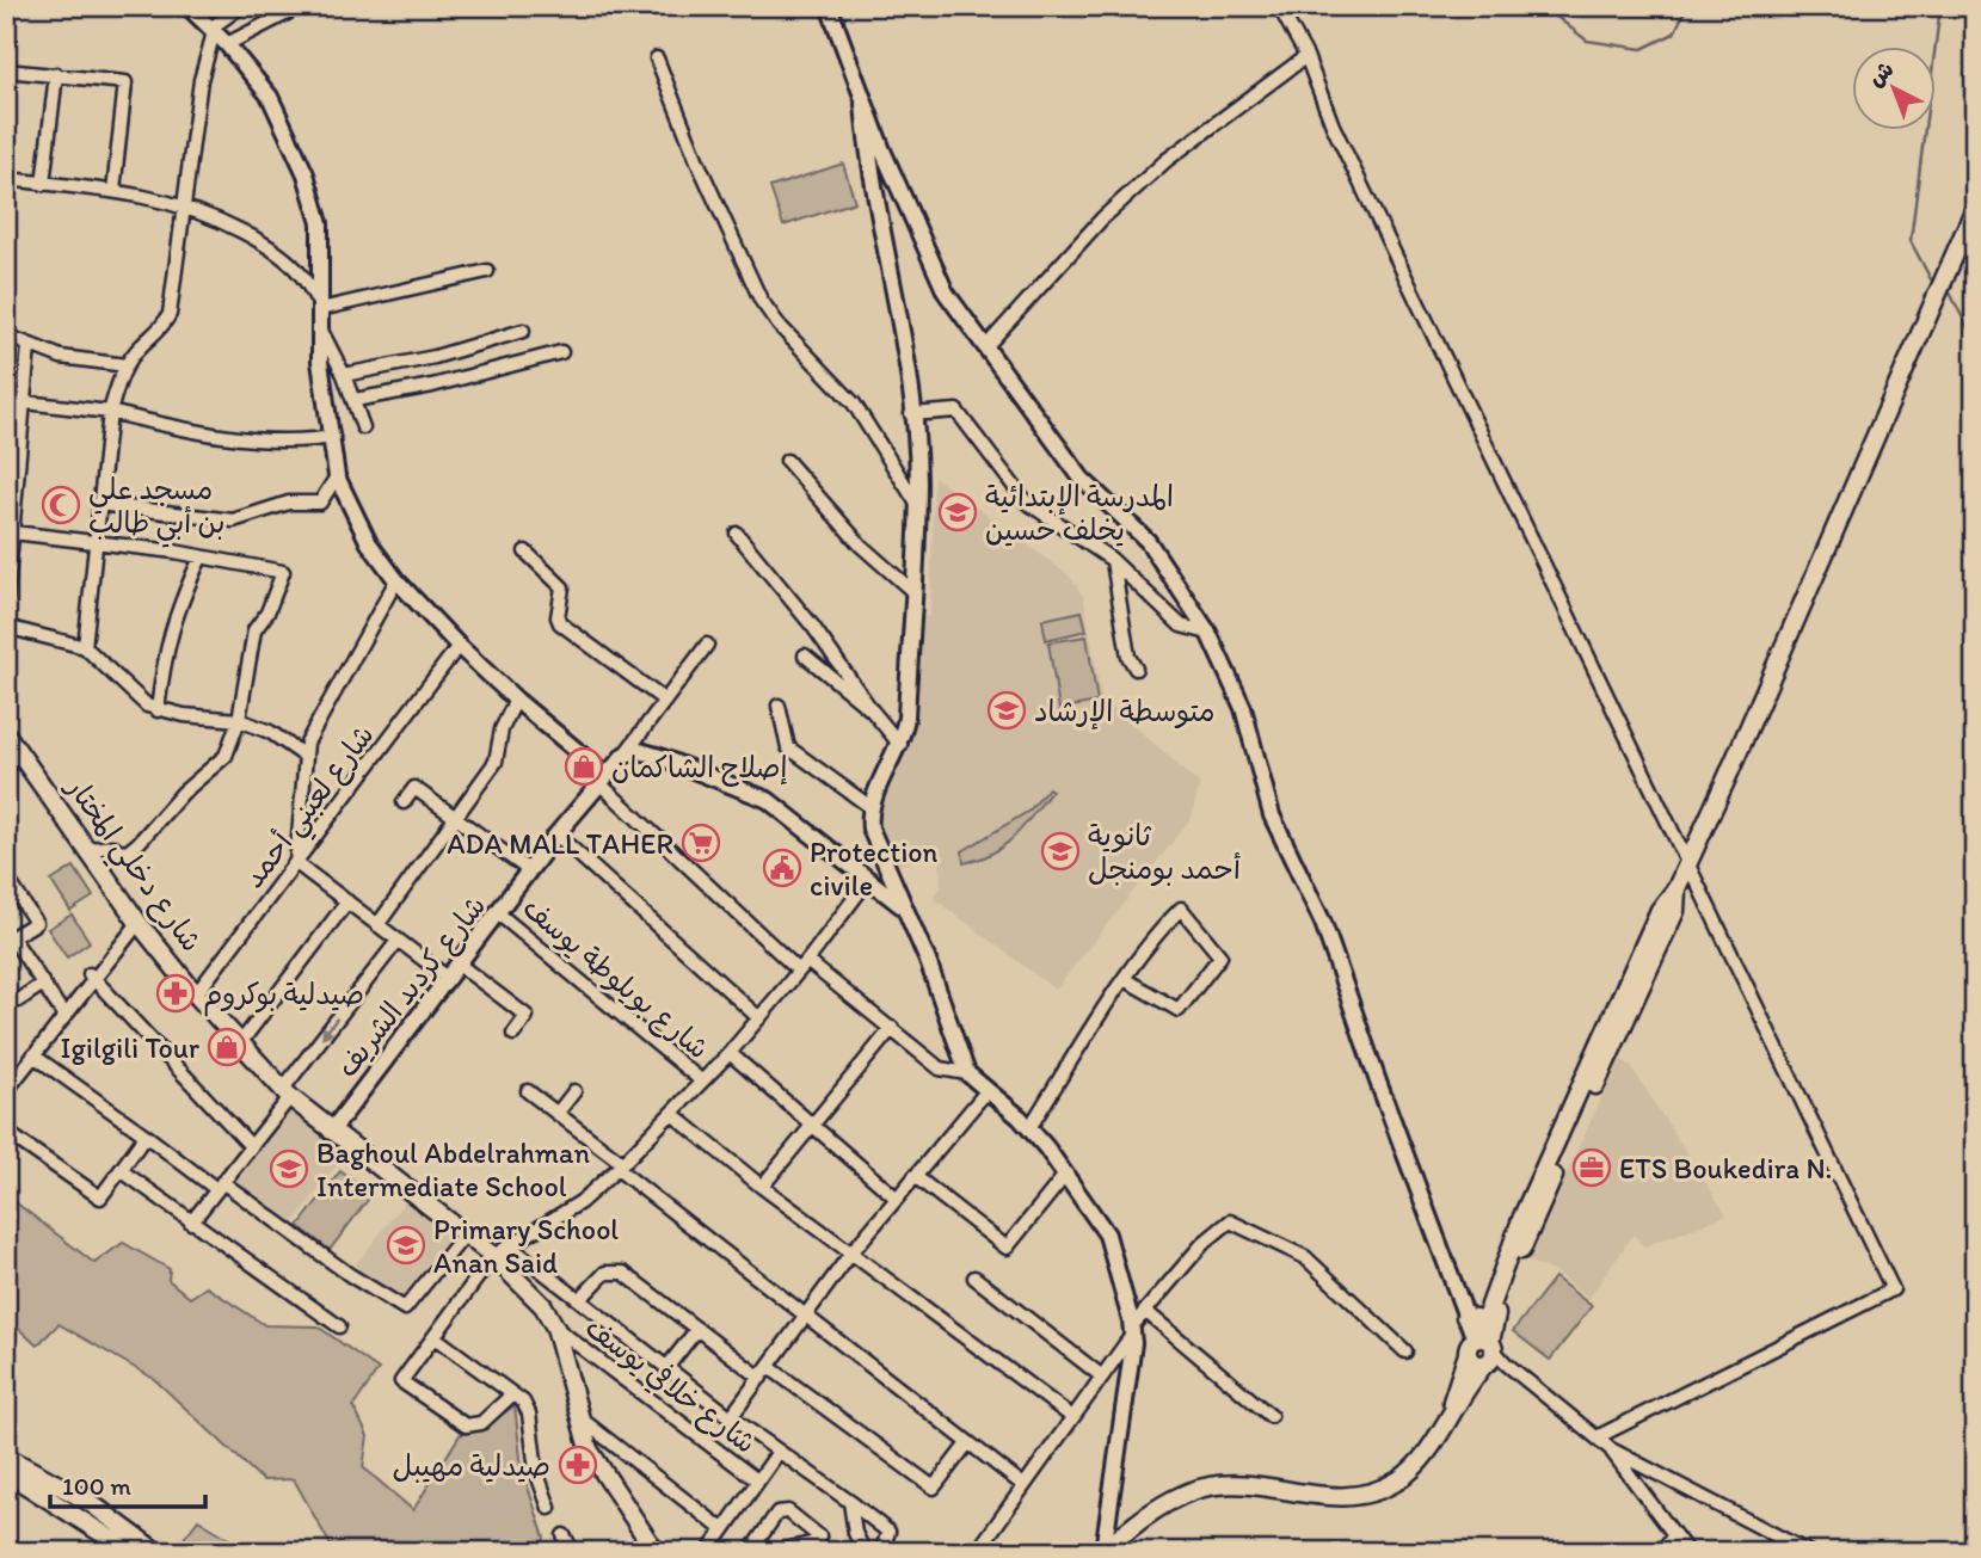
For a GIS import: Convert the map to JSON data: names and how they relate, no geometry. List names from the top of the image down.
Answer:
{
  "streets": {
    "main road": ["شارع دخلي المختار"],
    "street": [
      "شارع لعبني أحمد",
      "شارع بويلوطة يوسف",
      "شارع كرديد الشريف",
      "شارع خلافي يوسف"
    ]
  },
  "crossings": [
    ["شارع لعبني أحمد", "شارع دخلي المختار"],
    ["شارع دخلي المختار", "شارع كرديد الشريف"],
    ["شارع دخلي المختار", "شارع خلافي يوسف"],
    ["شارع بويلوطة يوسف", "شارع كرديد الشريف"]
  ],
  "places": {
    "mosque": ["مسجد علي بن أبي طالب"],
    "school or university": [
      "المدرسة الإبتدائية يخلف حسين",
      "متوسطة الإرشاد",
      "ثانوية أحمد بومنجل",
      "Baghoul Abdelrahman Intermediate School",
      "Primary School Anan Said"
    ],
    "shop": ["إصلاح الشاكمان", "Igilgili Tour"],
    "supermarket": ["ADA MALL TAHER"],
    "public building": ["Protection civile"],
    "pharmacy": ["صيدلية بوكروم", "صيدلية مهيبل"],
    "office": ["ETS Boukedira N."]
  },
  "scale_bar": "100 m",
  "north": "top left"
}
